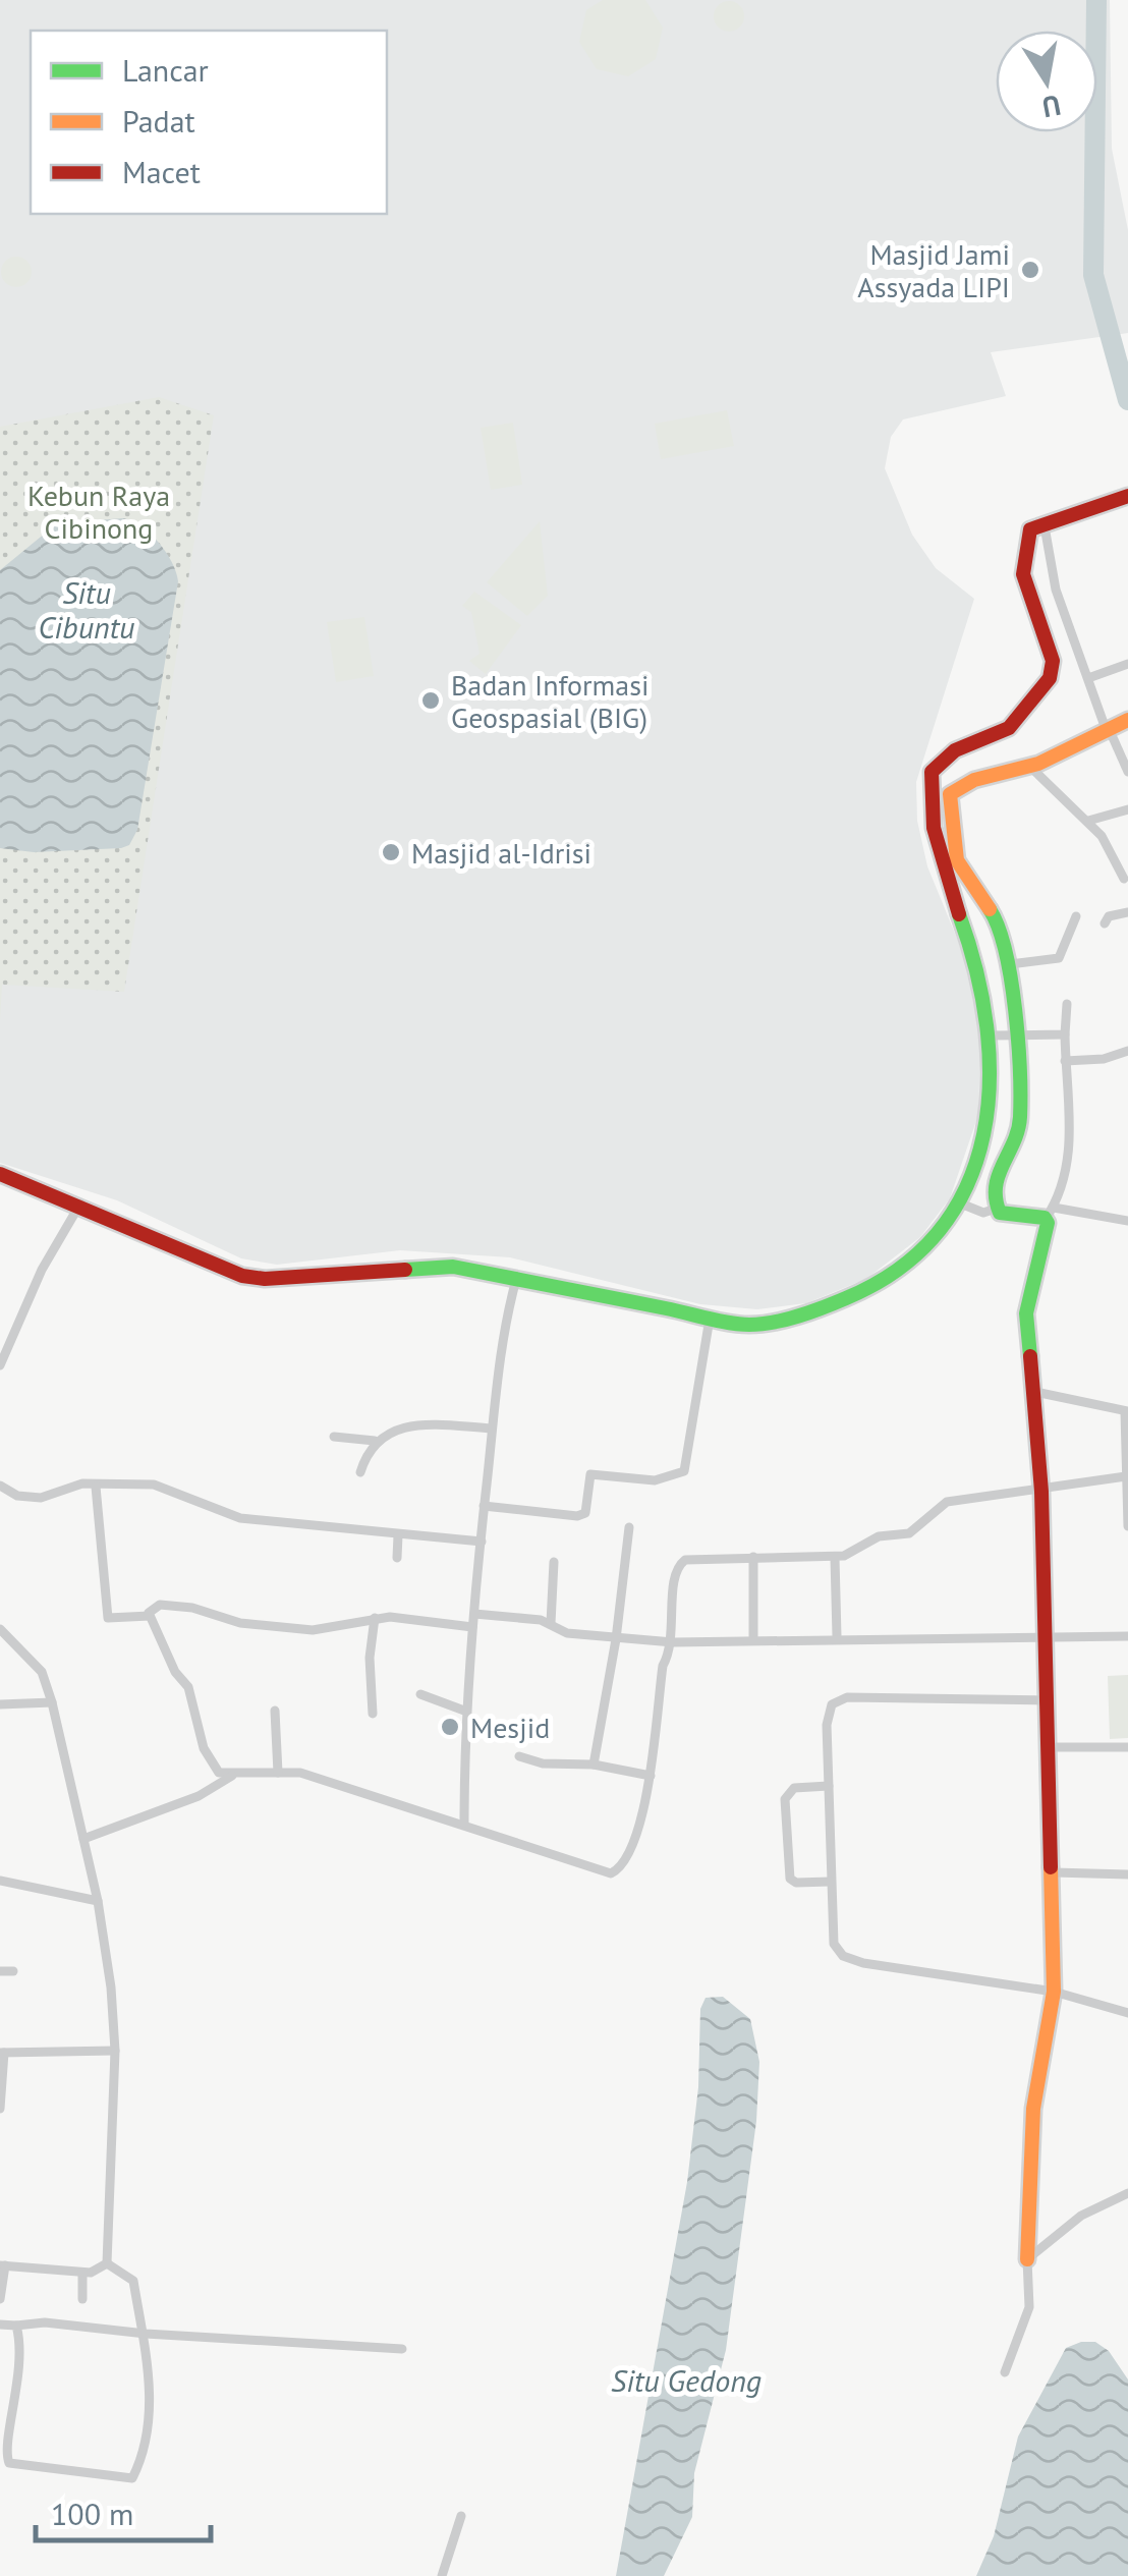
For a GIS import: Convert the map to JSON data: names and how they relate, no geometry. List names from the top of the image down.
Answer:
{
  "water": ["Situ Cibuntu", "Situ Gedong"],
  "parks": ["Kebun Raya Cibinong"],
  "places": [
    "Masjid Jami Assyada LIPI",
    "Badan Informasi Geospasial (BIG)",
    "Masjid al-Idrisi",
    "Mesjid"
  ],
  "legend": ["Lancar", "Padat", "Macet"],
  "scale_bar": "100 m",
  "north": "bottom"
}
